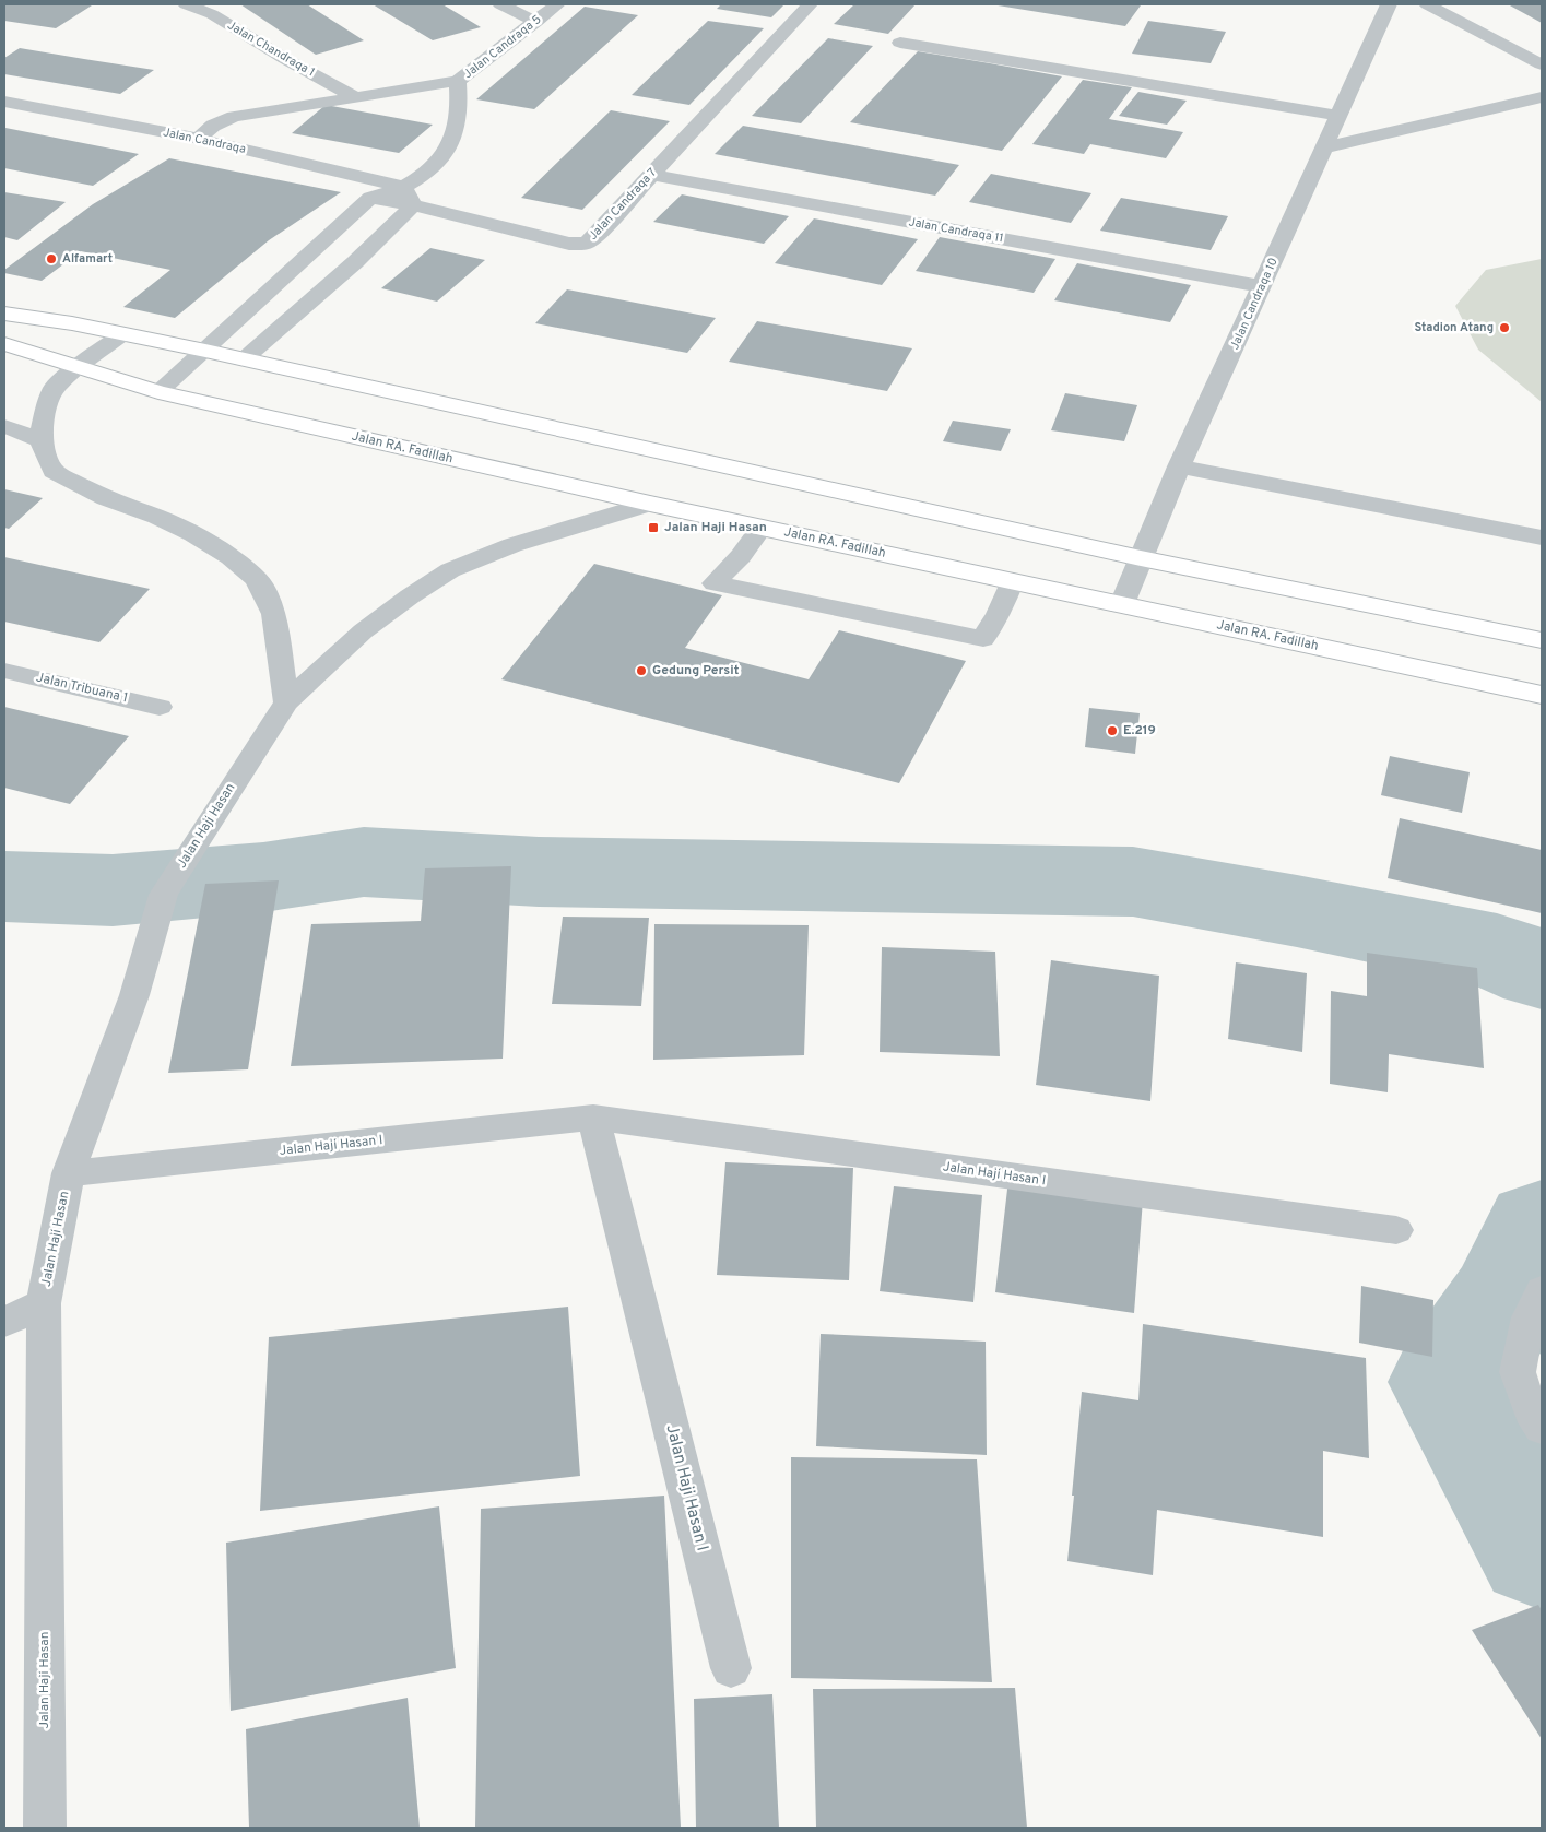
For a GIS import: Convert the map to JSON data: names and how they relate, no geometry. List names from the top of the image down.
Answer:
{
  "streets": {
    "main road": ["Jalan RA. Fadillah"],
    "street": [
      "Jalan Candraqa 5",
      "Jalan Chandraqa 1",
      "Jalan Candraqa",
      "Jalan Candraqa 7",
      "Jalan Candraqa 11",
      "Jalan Candraqa 10",
      "Jalan Tribuana 1",
      "Jalan Haji Hasan",
      "Jalan Haji Hasan I"
    ]
  },
  "crossings": [
    ["Jalan Candraqa 5", "Jalan Candraqa"],
    ["Jalan Candraqa 5", "Jalan Candraqa 7"],
    ["Jalan Candraqa", "Jalan Candraqa 7"],
    ["Jalan Candraqa 7", "Jalan Candraqa 11"],
    ["Jalan Candraqa 11", "Jalan Candraqa 10"],
    ["Jalan Candraqa 10", "Jalan RA. Fadillah"],
    ["Jalan RA. Fadillah", "Jalan Haji Hasan"],
    ["Jalan Haji Hasan", "Jalan Haji Hasan I"]
  ],
  "places": {
    "other": [
      "Alfamart",
      "Stadion Atang",
      "Gedung Persit",
      "E.219"
    ],
    "transit": ["Jalan Haji Hasan"]
  }
}
